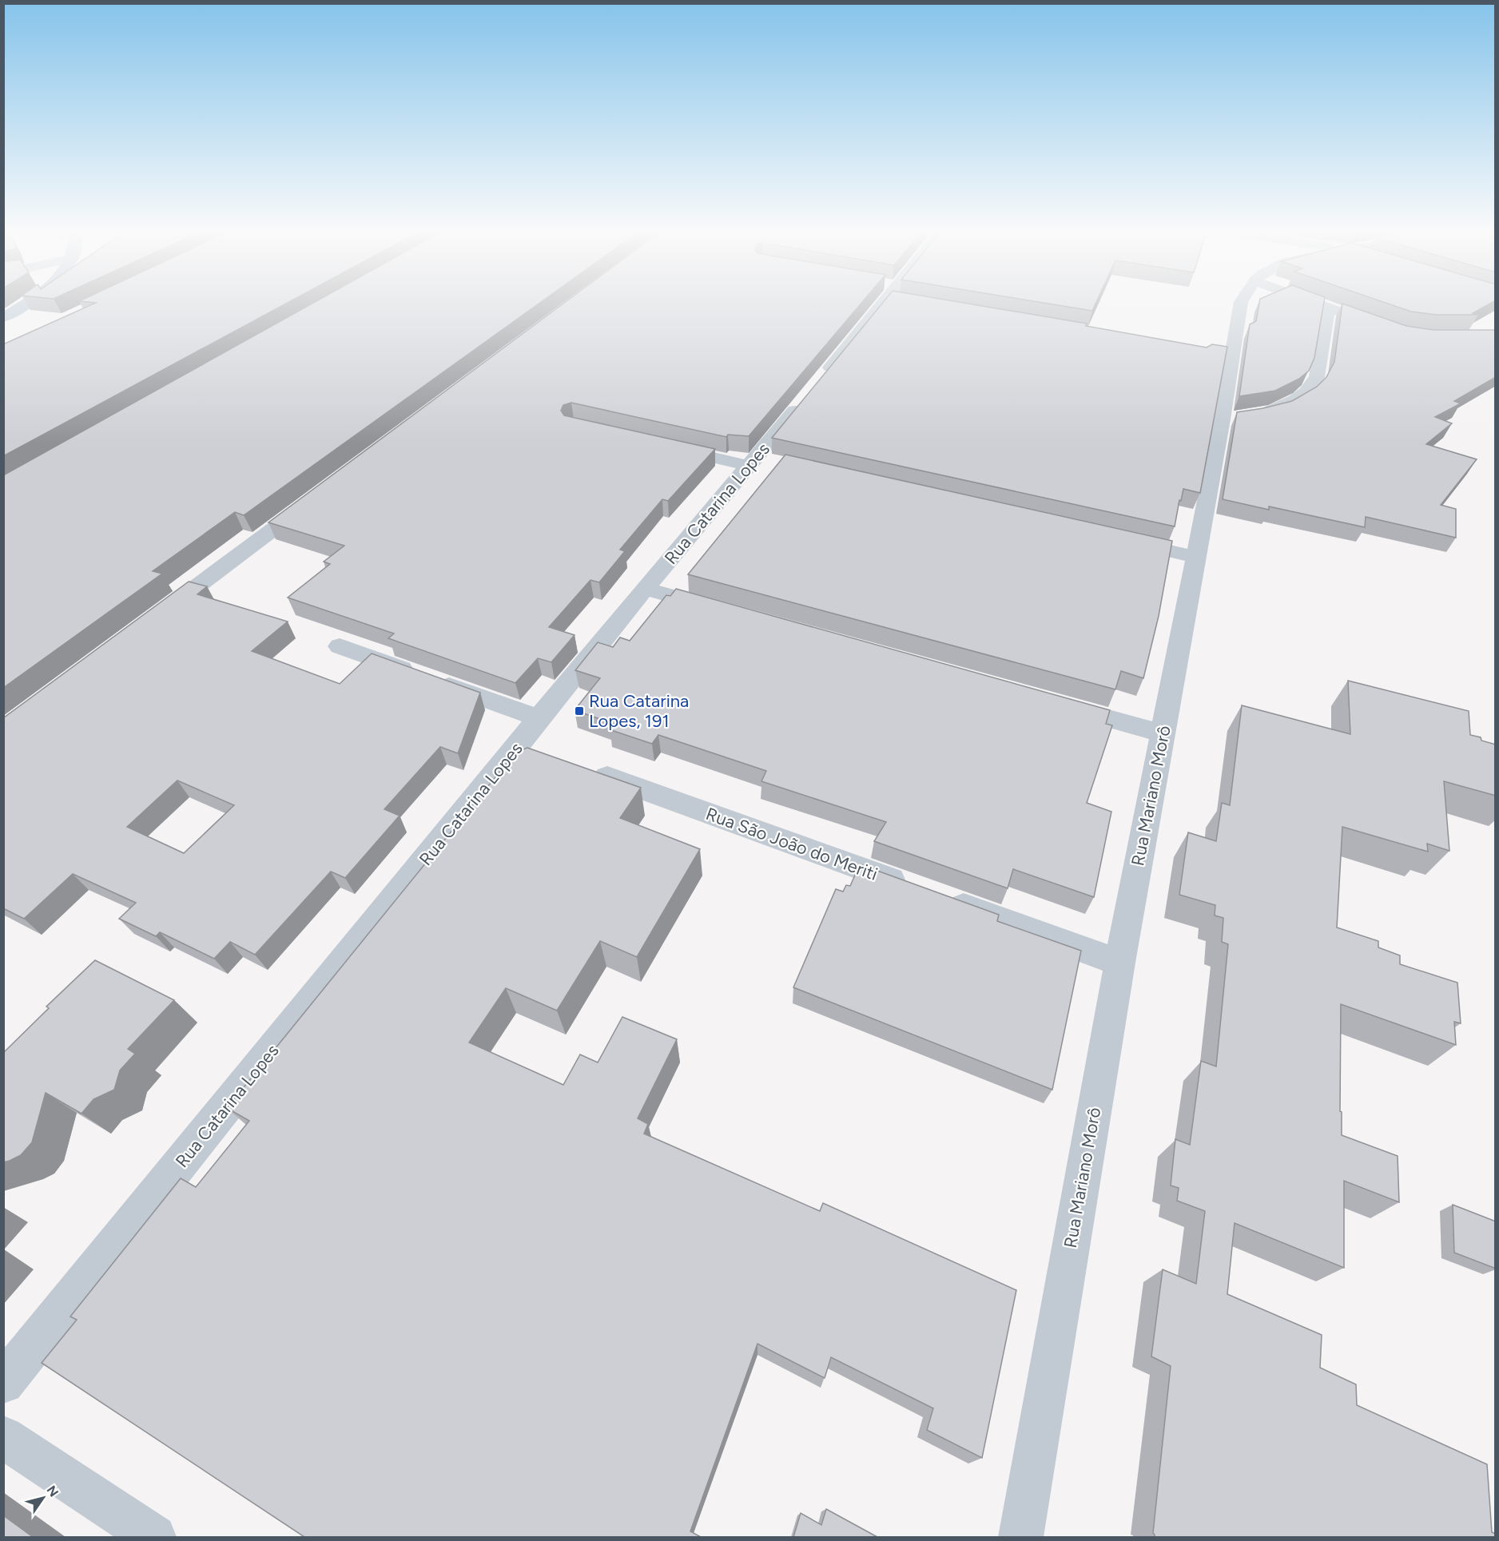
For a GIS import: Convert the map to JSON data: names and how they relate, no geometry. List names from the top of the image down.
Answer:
{
  "streets": {
    "street": ["Rua Catarina Lopes", "Rua Mariano Morô", "Rua São João do Meriti"]
  },
  "places": {
    "transit": ["Rua Catarina Lopes, 191"]
  },
  "north": "top right"
}
